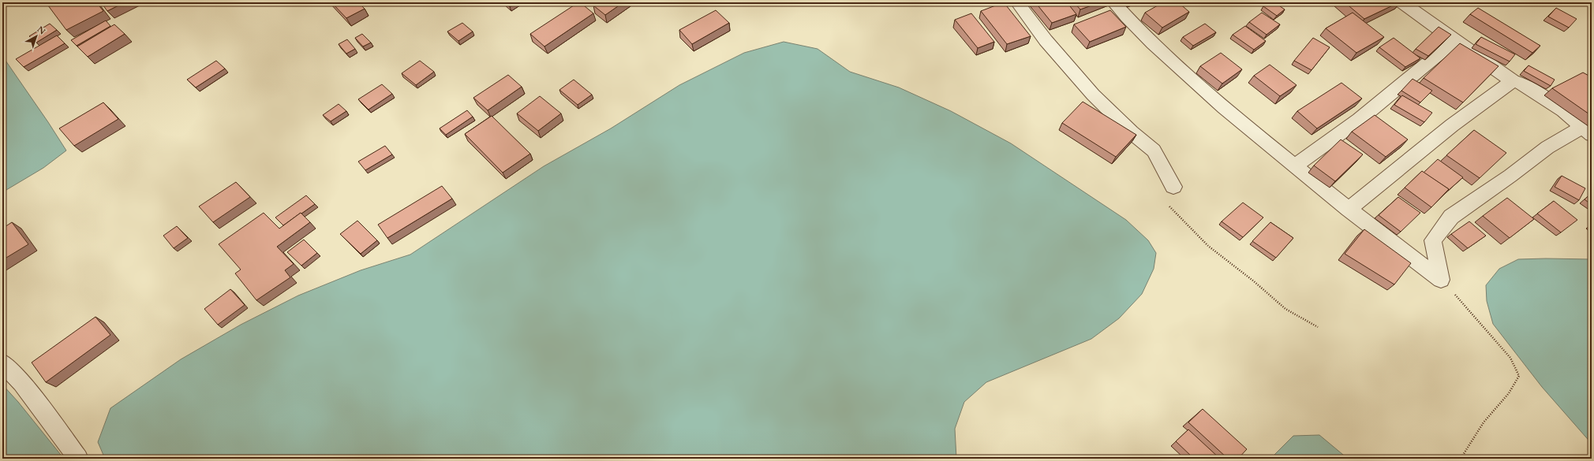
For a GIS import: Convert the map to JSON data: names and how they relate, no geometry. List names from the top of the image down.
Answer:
{
  "north": "top right"
}
